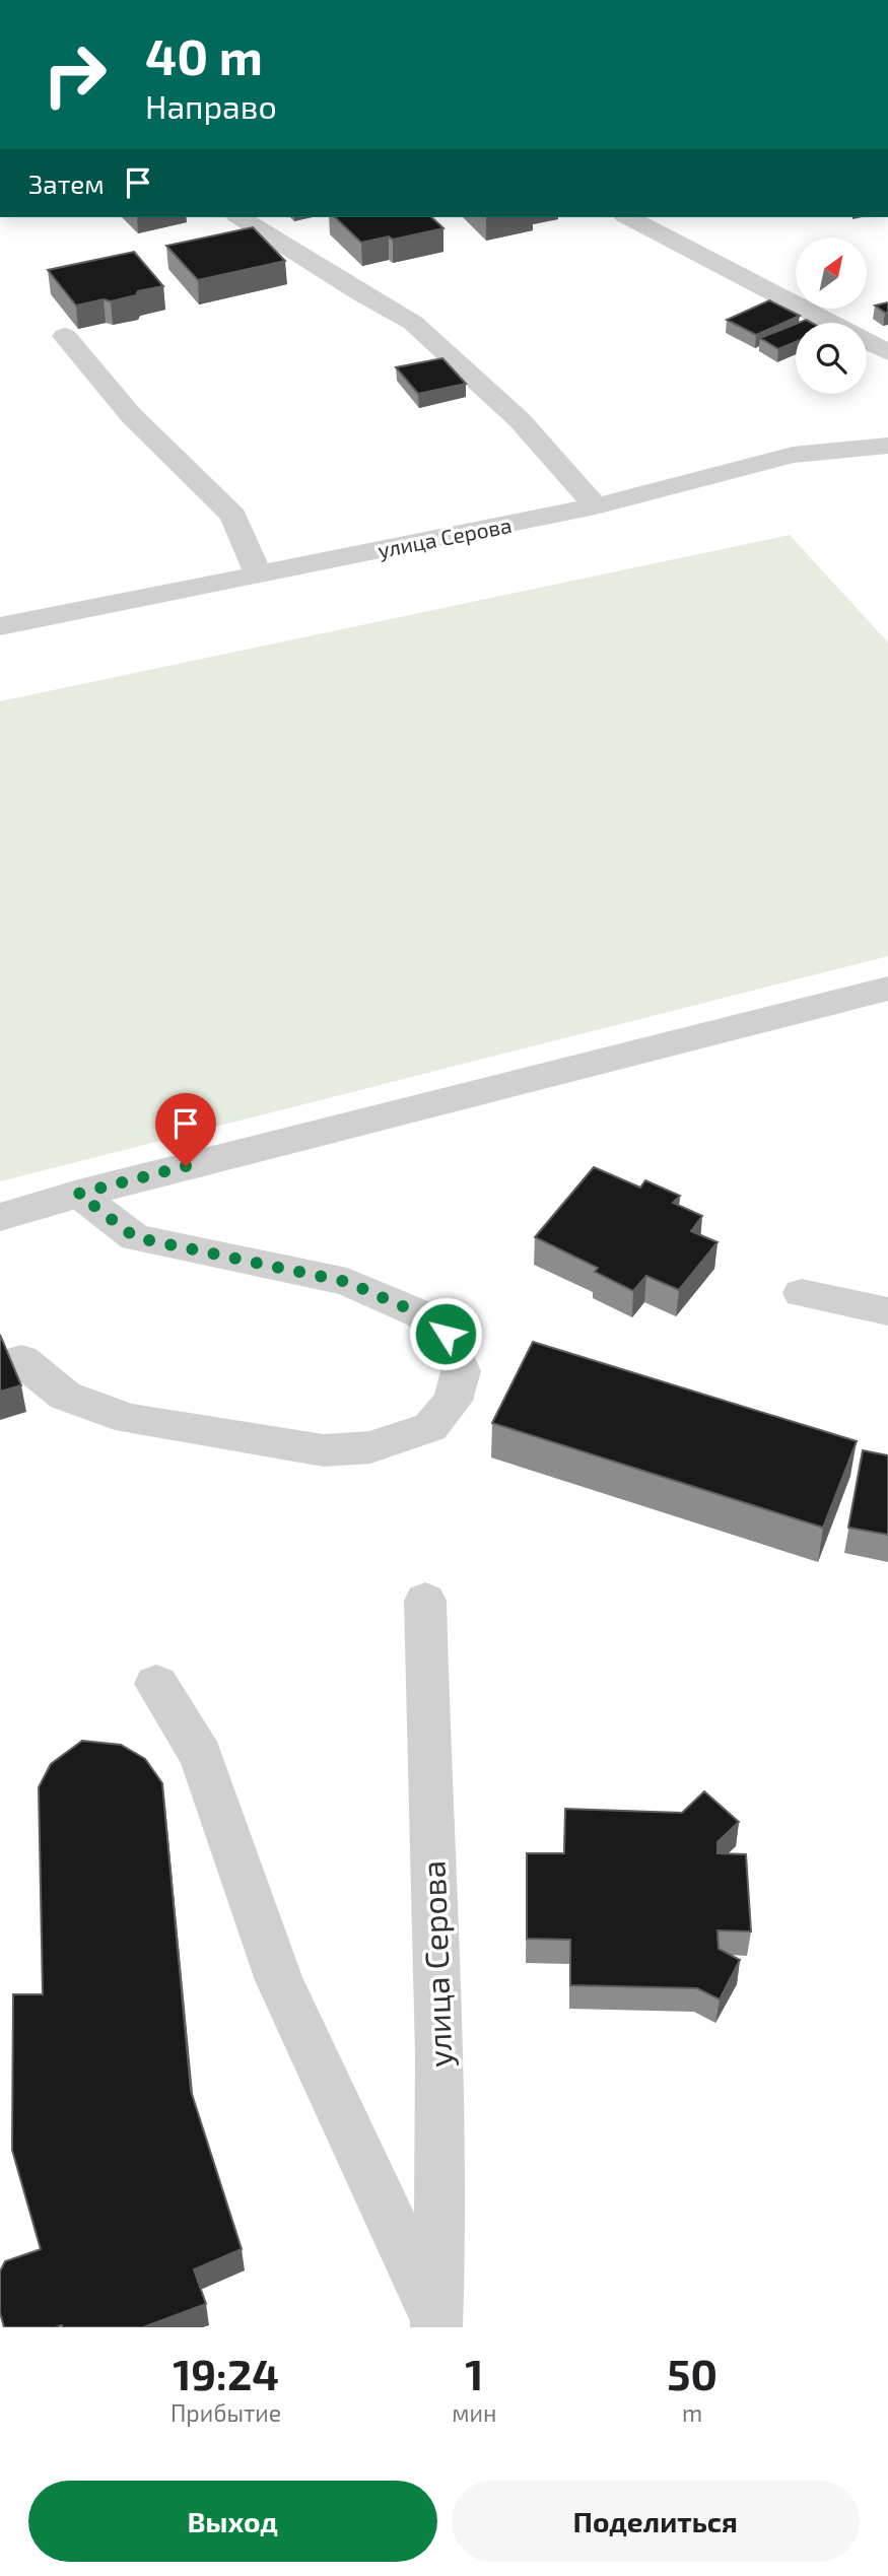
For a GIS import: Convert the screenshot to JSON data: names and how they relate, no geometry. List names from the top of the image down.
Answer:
{
  "streets": {
    "lane": ["улица Серова"]
  },
  "north": "top right",
  "page": {
    "turn": ["40 m", "Направо"],
    "then": "Затем",
    "eta": [
      "19:24",
      "Прибытие",
      "1",
      "мин",
      "50",
      "m"
    ],
    "buttons": ["Выход", "Поделиться"]
  }
}
